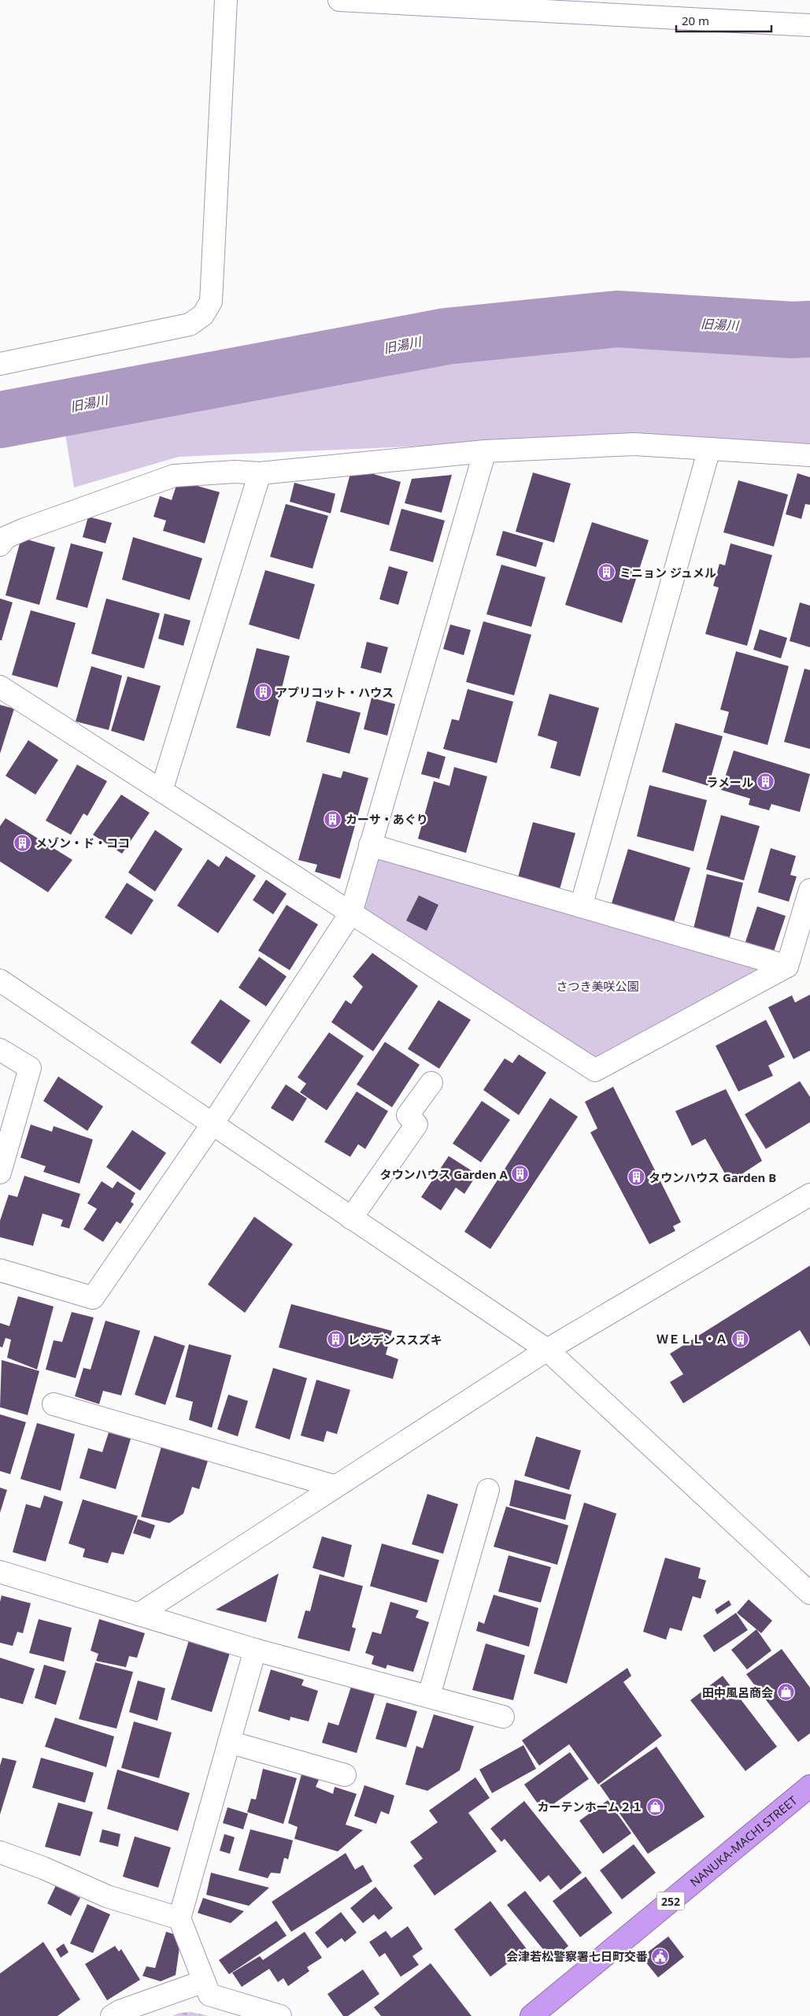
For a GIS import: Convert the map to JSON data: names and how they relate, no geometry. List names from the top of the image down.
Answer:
{
  "streets": {
    "highway": ["NANUKA-MACHI STREET", "252"]
  },
  "water": ["旧湯川"],
  "parks": ["さつき美咲公園"],
  "places": {
    "building": [
      "ミニョン ジュメル",
      "アプリコット・ハウス",
      "ラメール",
      "カーサ・あぐり",
      "メゾン・ド・ココ",
      "タウンハウス Garden A",
      "タウンハウス Garden B",
      "ＷＥＬＬ・Ａ",
      "レジデンススズキ"
    ],
    "shop": ["田中風呂商会", "カーテンホーム２１"],
    "public building": ["会津若松警察署七日町交番"]
  },
  "scale_bar": "20 m"
}
